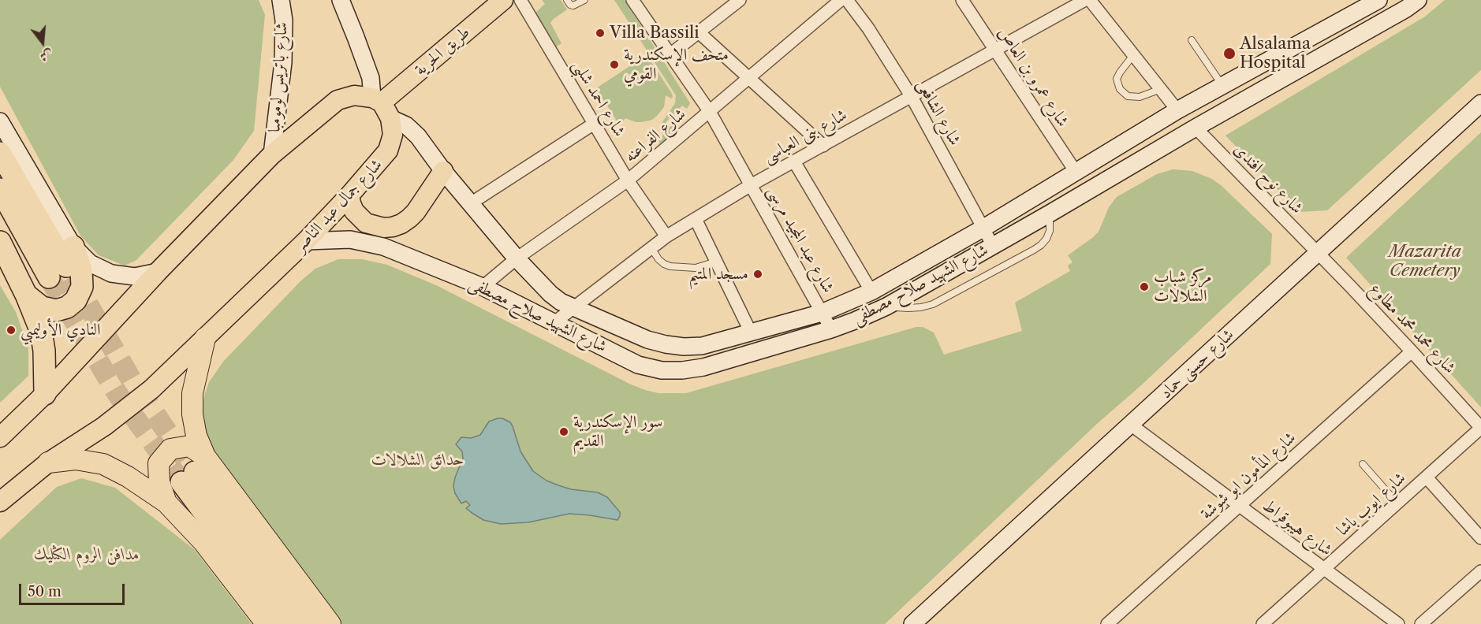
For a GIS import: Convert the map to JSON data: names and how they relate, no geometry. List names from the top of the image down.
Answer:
{
  "streets": {
    "main road": [
      "طريق الحرية",
      "شارع باتريس لومومبا",
      "شارع جمال عبد الناصر",
      "شارع الشهيد صلاح مصطفى",
      "شارع حسنى حماد"
    ],
    "street": [
      "شارع عمرو بن العاص",
      "شارع احمد شلبى",
      "شارع الشافعى",
      "شارع الفراعنه",
      "شارع بنى العباسى",
      "شارع نوح افندى",
      "شارع عبد المجيد مرسى",
      "شارع محمد محمد مطاوع",
      "شارع المأمون ابو شوشة",
      "شارع ايوب باشا",
      "شارع هيبوقراط"
    ]
  },
  "crossings": [
    ["طريق الحرية", "شارع جمال عبد الناصر"],
    ["طريق الحرية", "شارع الشهيد صلاح مصطفى"],
    ["شارع عمرو بن العاص", "شارع بنى العباسى"],
    ["شارع عمرو بن العاص", "شارع الشهيد صلاح مصطفى"],
    ["شارع احمد شلبى", "شارع الفراعنه"],
    ["شارع احمد شلبى", "شارع بنى العباسى"],
    ["شارع الشافعى", "شارع بنى العباسى"],
    ["شارع الشافعى", "شارع الشهيد صلاح مصطفى"],
    ["شارع الفراعنه", "شارع عبد المجيد مرسى"],
    ["شارع الفراعنه", "شارع الشهيد صلاح مصطفى"],
    ["شارع بنى العباسى", "شارع عبد المجيد مرسى"],
    ["شارع بنى العباسى", "شارع الشهيد صلاح مصطفى"],
    ["شارع نوح افندى", "شارع الشهيد صلاح مصطفى"],
    ["شارع نوح افندى", "شارع محمد محمد مطاوع"],
    ["شارع نوح افندى", "شارع حسنى حماد"],
    ["شارع جمال عبد الناصر", "شارع الشهيد صلاح مصطفى"],
    ["شارع عبد المجيد مرسى", "شارع الشهيد صلاح مصطفى"],
    ["شارع محمد محمد مطاوع", "شارع حسنى حماد"],
    ["شارع محمد محمد مطاوع", "شارع المأمون ابو شوشة"],
    ["شارع محمد محمد مطاوع", "شارع ايوب باشا"],
    ["شارع حسنى حماد", "شارع هيبوقراط"],
    ["شارع المأمون ابو شوشة", "شارع هيبوقراط"],
    ["شارع ايوب باشا", "شارع هيبوقراط"]
  ],
  "parks": ["Mazarita Cemetery", "حدائق الشلالات", "مدافن الروم الكثليك"],
  "places": [
    "Villa Bassili",
    "Alsalama Hospital",
    "متحف الإسكندرية القومي",
    "مسجد المتيم",
    "مركز شباب الشلالات",
    "النادي الأوليمبي",
    "سور الإسكندرية القديم"
  ],
  "scale_bar": "50 m",
  "north": "bottom"
}
